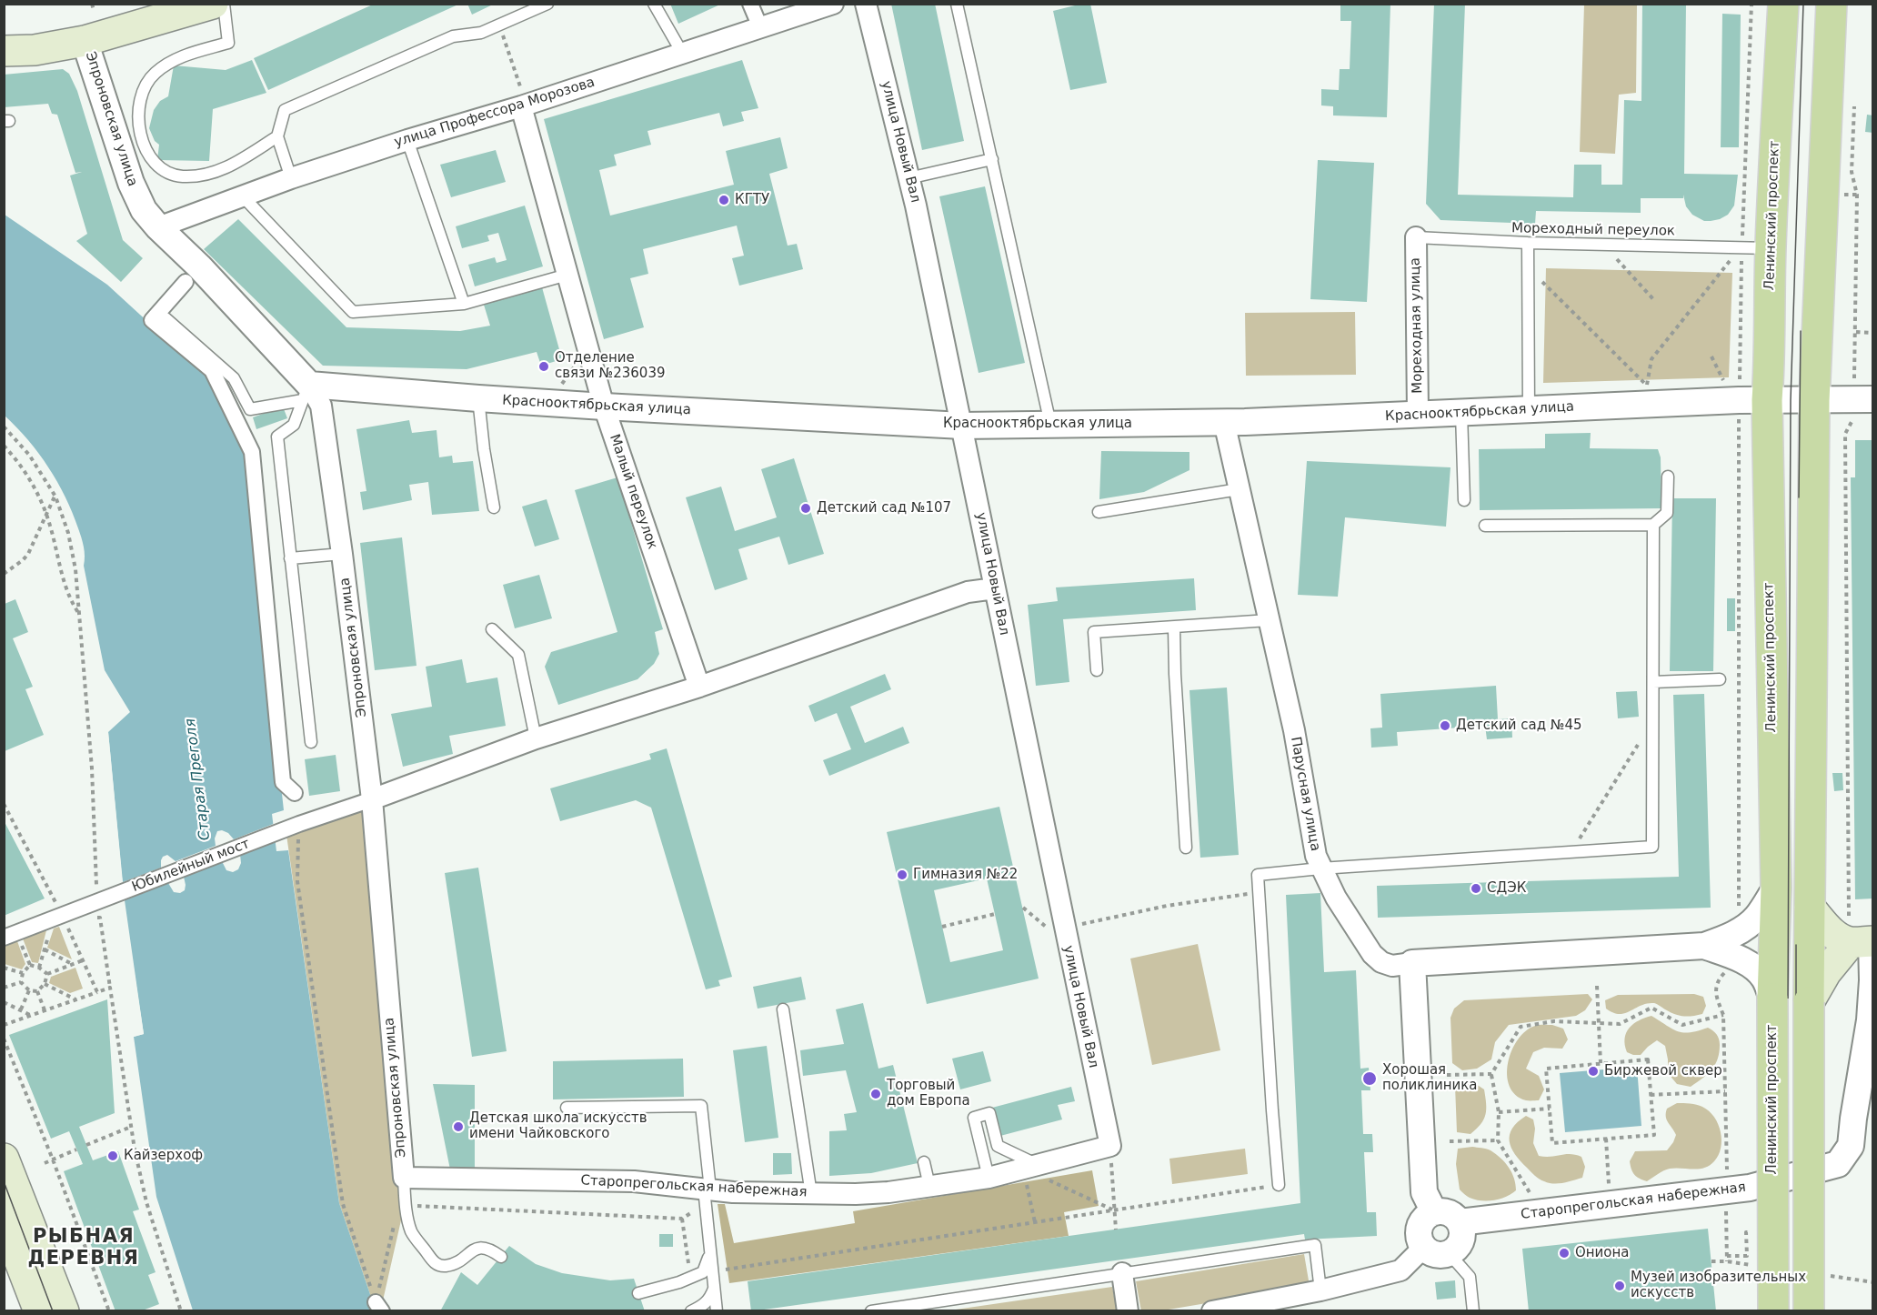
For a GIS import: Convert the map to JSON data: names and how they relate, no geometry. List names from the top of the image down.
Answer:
{
  "streets": {
    "main road": ["Ленинский проспект"],
    "street": [
      "улица Профессора Морозова",
      "Эпроновская улица",
      "улица Новый Вал",
      "Мореходная улица",
      "Краснооктябрьская улица",
      "Малый переулок",
      "Парусная улица",
      "Юбилейный мост",
      "Старопрегольская набережная"
    ],
    "lane": ["Мореходный переулок"]
  },
  "crossings": [
    ["улица Профессора Морозова", "Эпроновская улица"],
    ["улица Профессора Морозова", "Малый переулок"],
    ["Эпроновская улица", "Краснооктябрьская улица"],
    ["Эпроновская улица", "Юбилейный мост"],
    ["Эпроновская улица", "Старопрегольская набережная"],
    ["улица Новый Вал", "Краснооктябрьская улица"],
    ["улица Новый Вал", "Старопрегольская набережная"],
    ["Ленинский проспект", "Мореходный переулок"],
    ["Ленинский проспект", "Краснооктябрьская улица"],
    ["Мореходный переулок", "Мореходная улица"],
    ["Мореходная улица", "Краснооктябрьская улица"],
    ["Краснооктябрьская улица", "Малый переулок"],
    ["Краснооктябрьская улица", "Парусная улица"]
  ],
  "districts": ["РЫБНАЯ ДЕРЕВНЯ"],
  "water": ["Старая Преголя"],
  "places": [
    "КГТУ",
    "Отделение связи №236039",
    "Детский сад №107",
    "Детский сад №45",
    "Гимназия №22",
    "СДЭК",
    "Биржевой сквер",
    "Хорошая поликлиника",
    "Торговый дом Европа",
    "Детская школа искусств имени Чайковского",
    "Кайзерхоф",
    "Ониона",
    "Музей изобразительных искусств"
  ]
}
